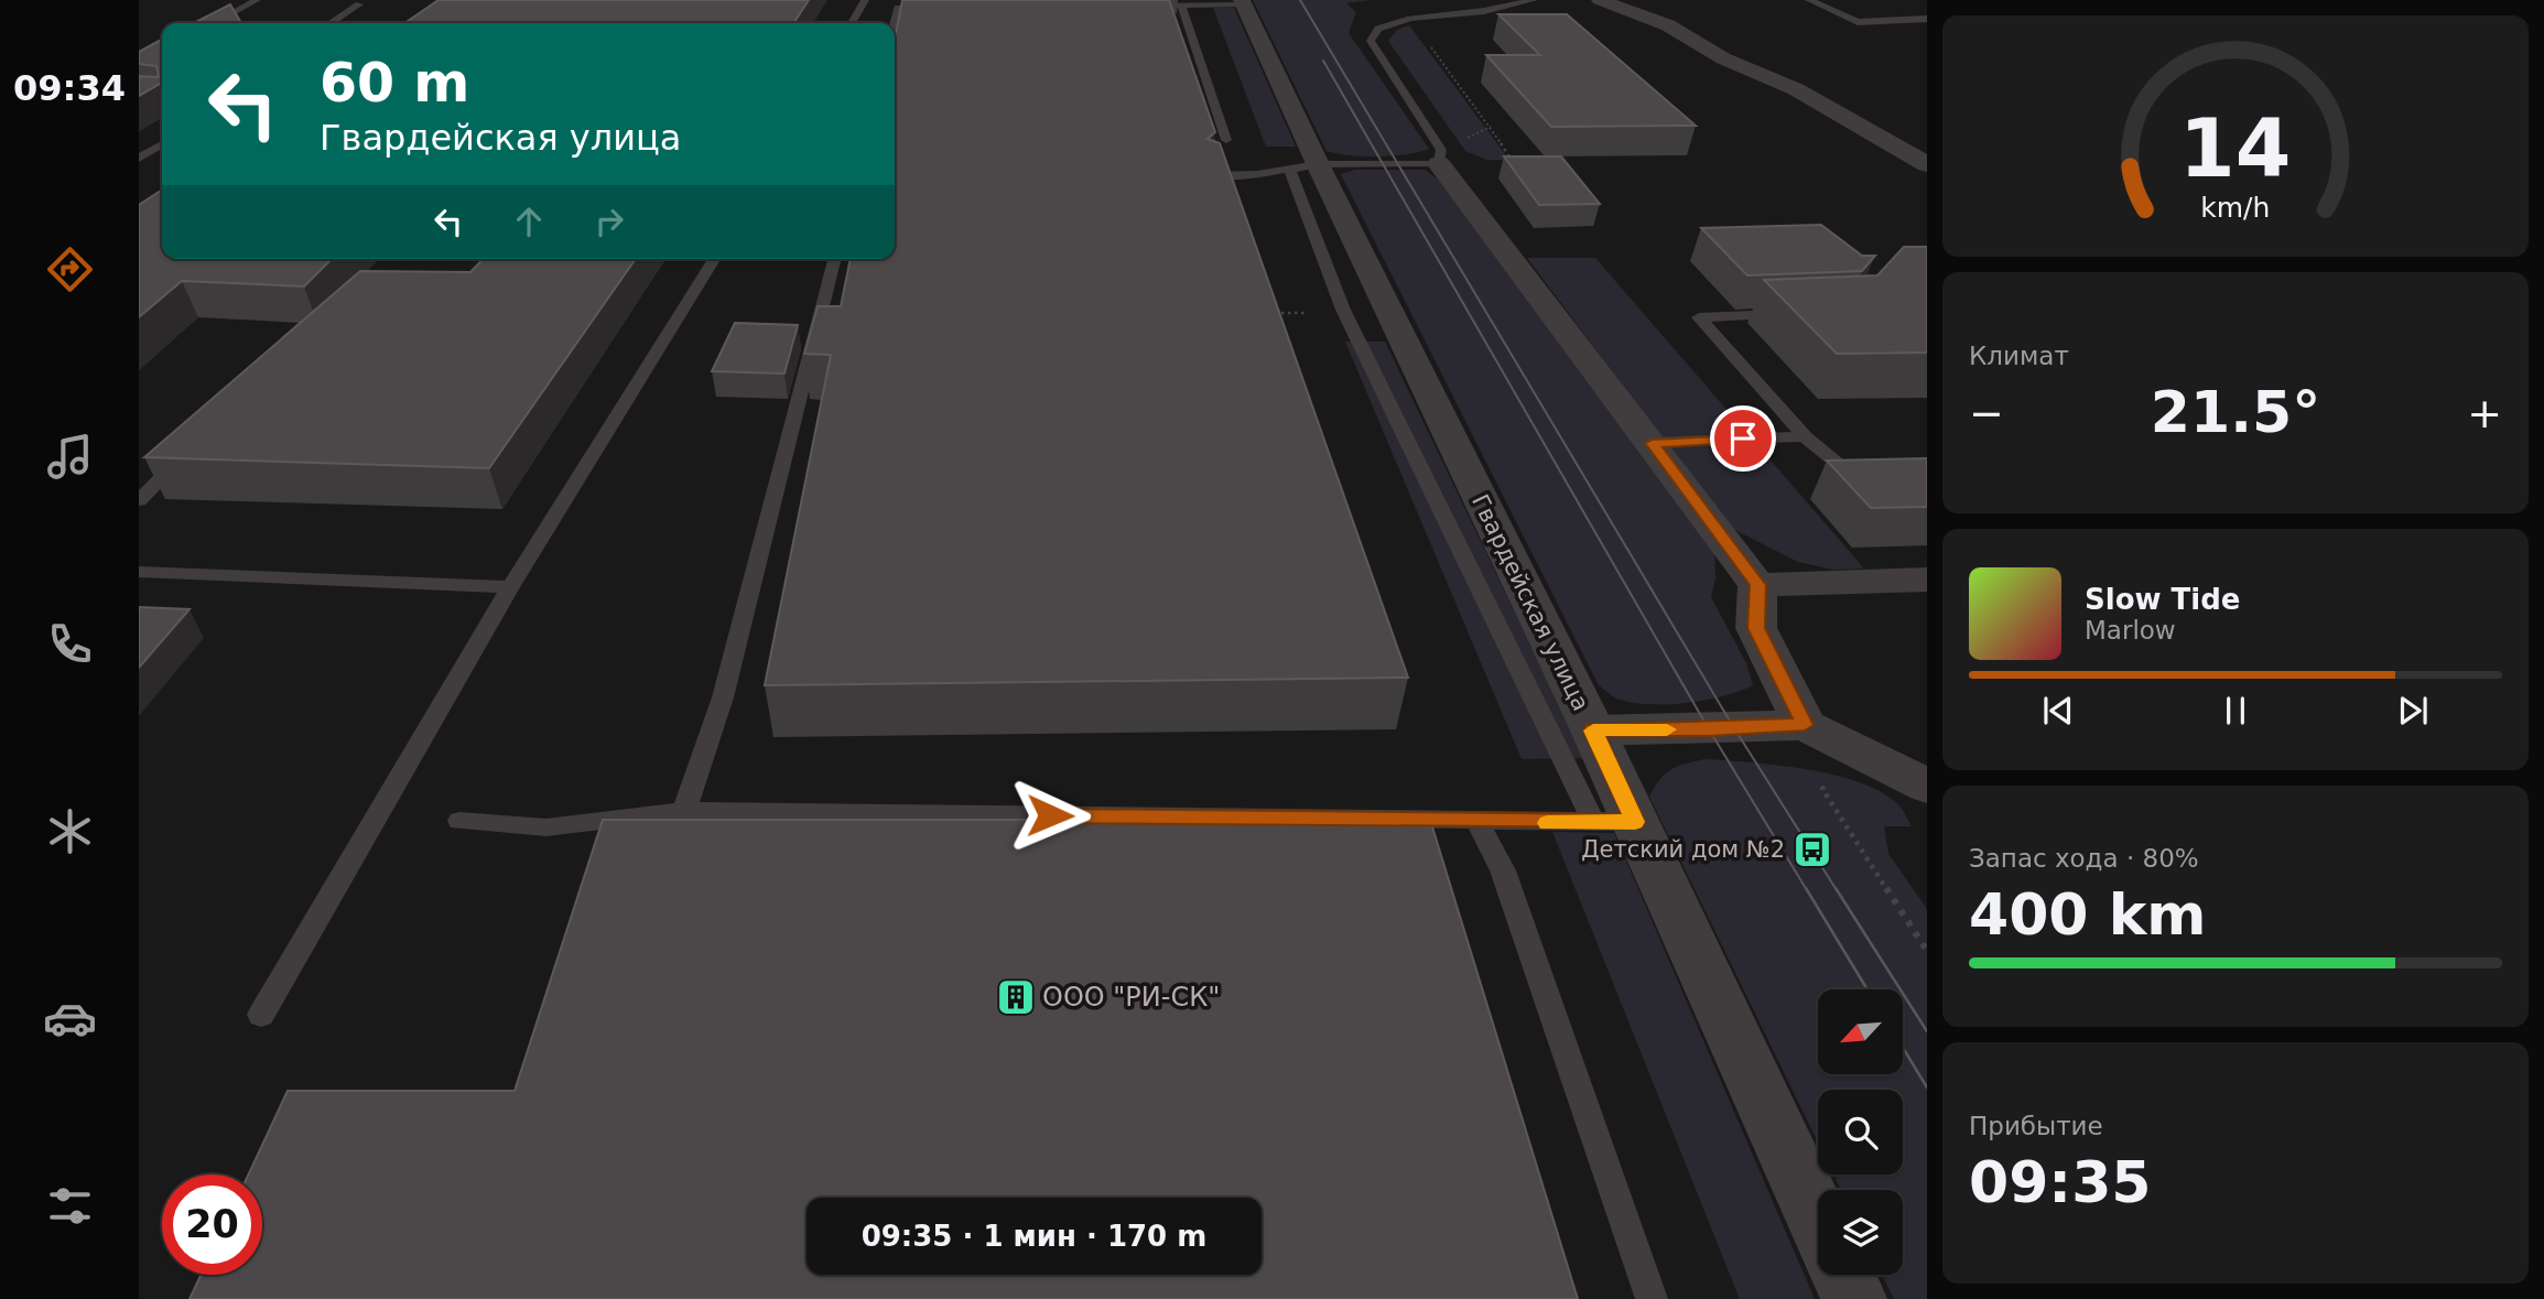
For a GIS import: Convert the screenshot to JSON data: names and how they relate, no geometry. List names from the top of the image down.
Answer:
{
  "streets": {
    "street": ["Гвардейская улица"]
  },
  "places": {
    "bus stop": ["Детский дом №2"],
    "building": ["ООО \"РИ-СК\""]
  },
  "north": "bottom left",
  "page": {
    "tabs": "09:34",
    "turn": ["60 m", "Гвардейская улица"],
    "tile": [
      "Климат",
      ["Запас хода · 80%", "400 km"],
      ["Прибытие", "09:35"]
    ],
    "heat": ["−", "21.5°", "+"],
    "song": ["Slow Tide", "Marlow"],
    "limit": "20",
    "trip": "09:35 · 1 мин · 170 m",
    "gauge": ["14", "km/h"]
  }
}
